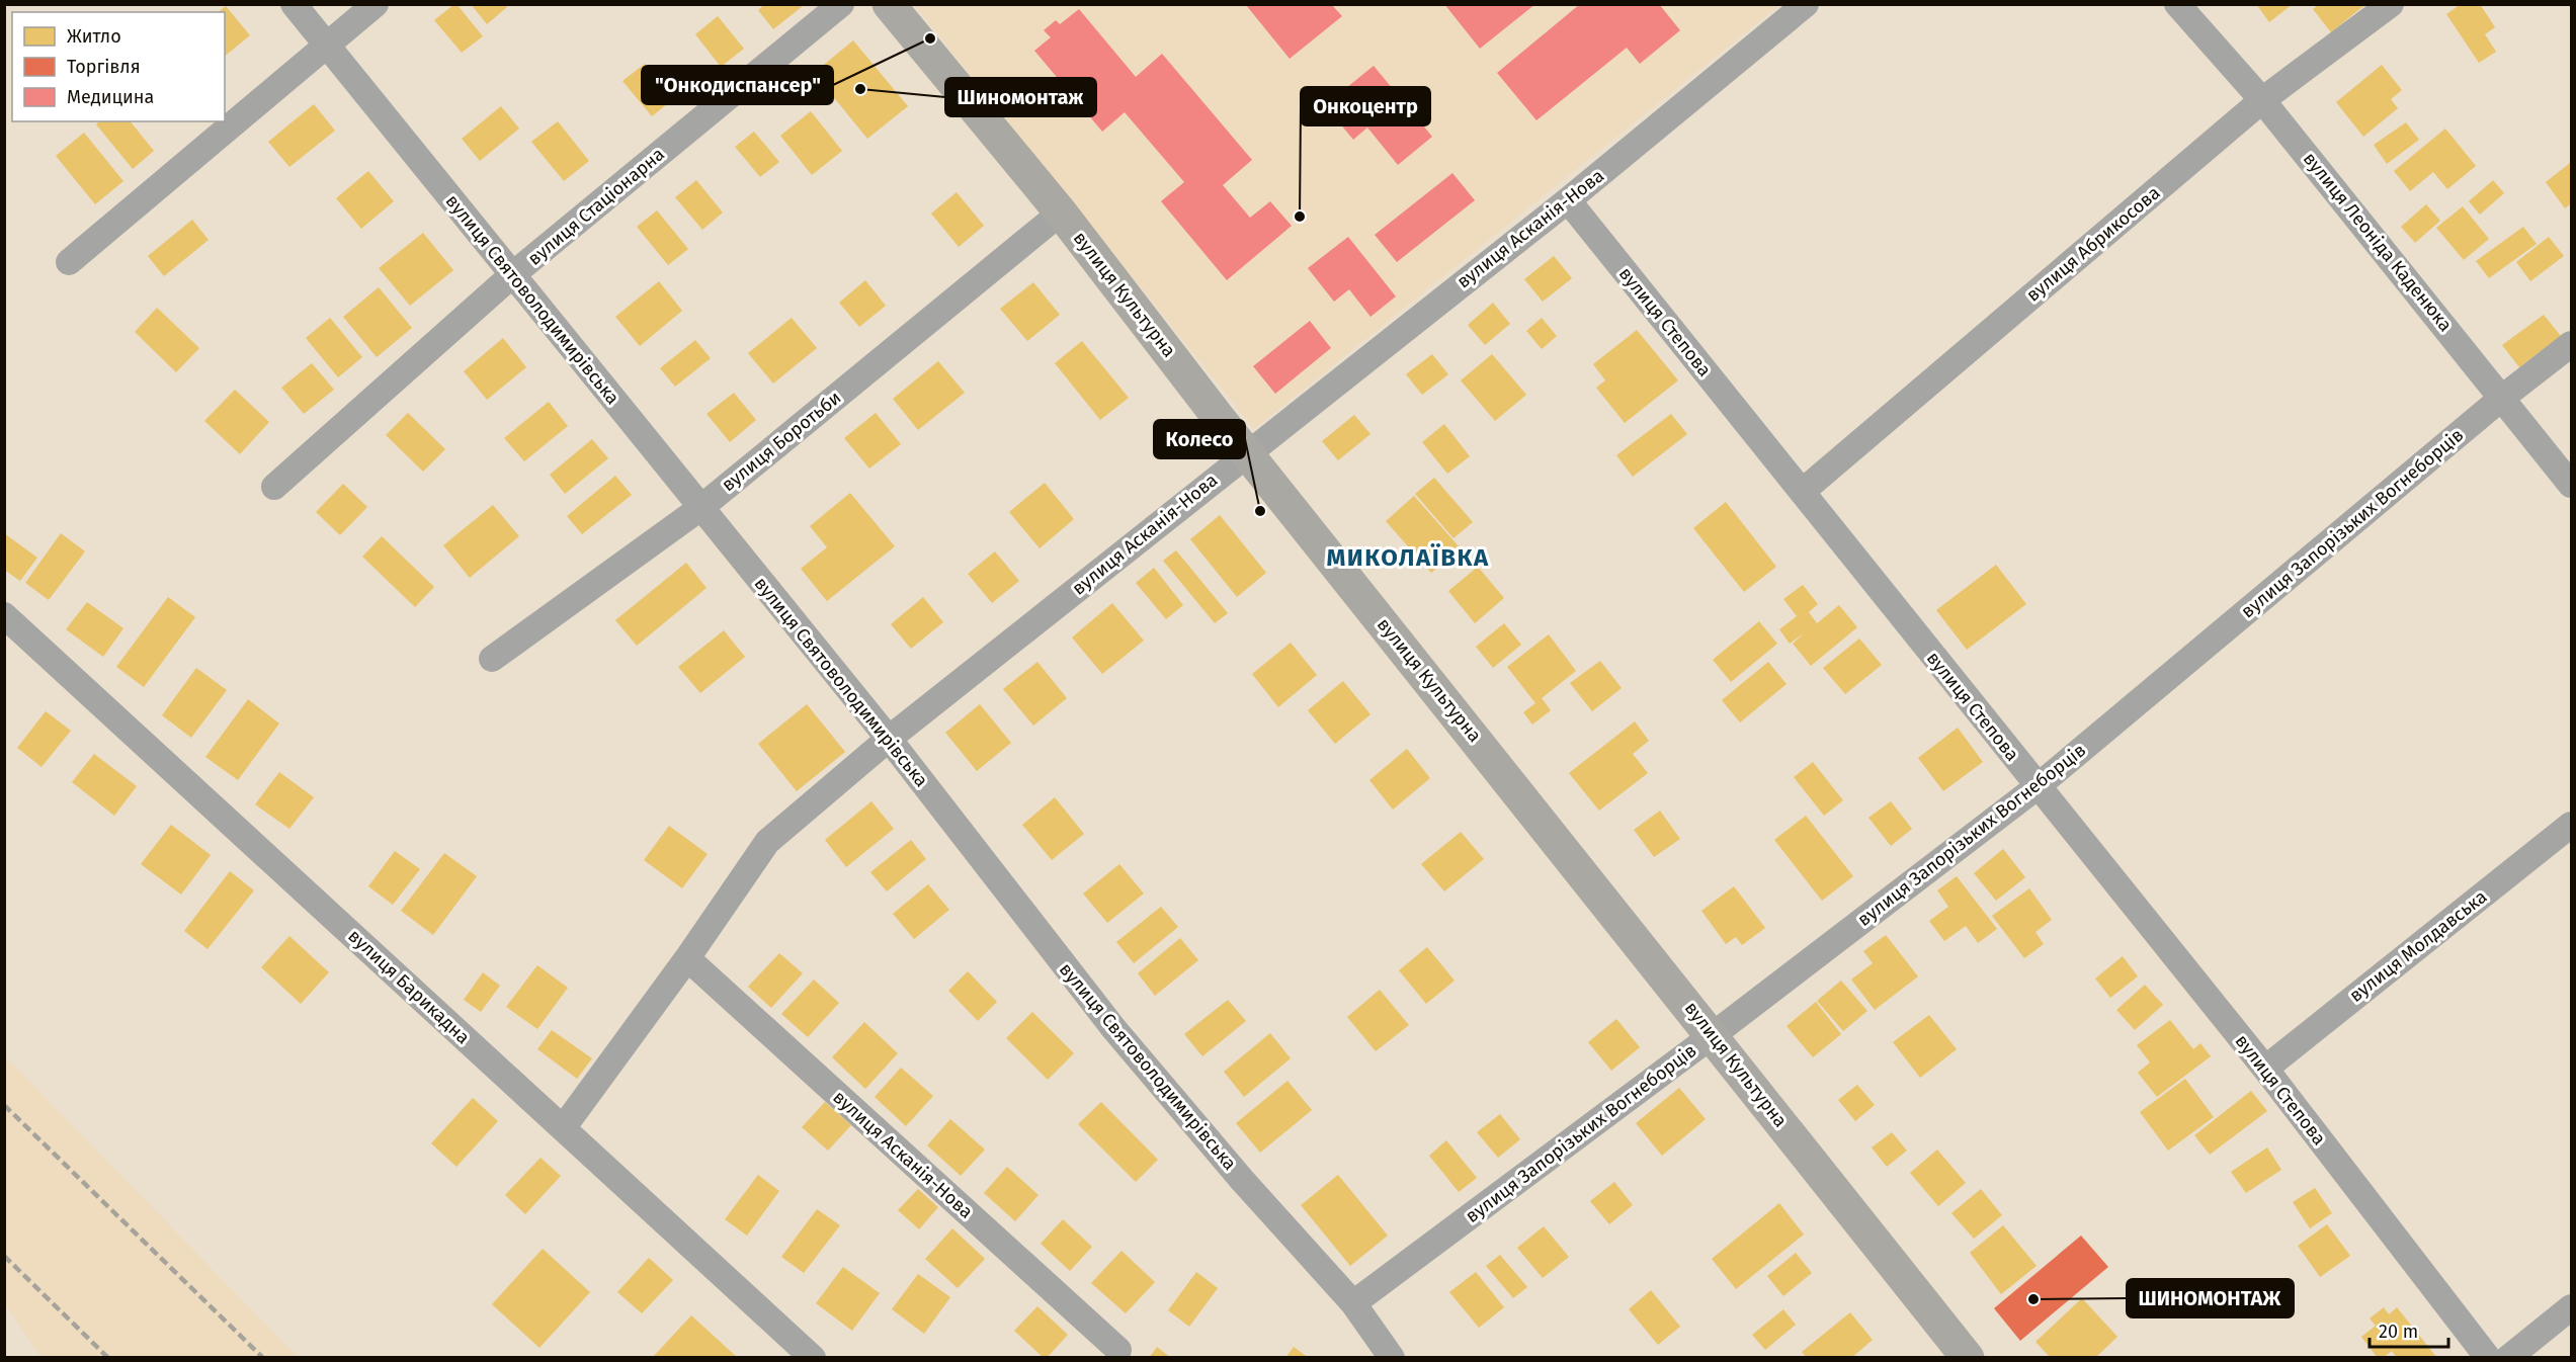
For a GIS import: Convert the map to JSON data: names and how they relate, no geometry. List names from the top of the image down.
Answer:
{
  "streets": {
    "main road": ["вулиця Культурна"],
    "street": [
      "вулиця Стаціонарна",
      "вулиця Асканія-Нова",
      "вулиця Леоніда Каденюка",
      "вулиця Абрикосова",
      "вулиця Святоволодимирівська",
      "вулиця Степова",
      "вулиця Боротьби",
      "вулиця Запорізьких Вогнеборців",
      "вулиця Молдавська",
      "вулиця Барикадна"
    ]
  },
  "crossings": [
    ["вулиця Стаціонарна", "вулиця Святоволодимирівська"],
    ["вулиця Асканія-Нова", "вулиця Культурна"],
    ["вулиця Асканія-Нова", "вулиця Святоволодимирівська"],
    ["вулиця Асканія-Нова", "вулиця Степова"],
    ["вулиця Асканія-Нова", "вулиця Барикадна"],
    ["вулиця Леоніда Каденюка", "вулиця Абрикосова"],
    ["вулиця Леоніда Каденюка", "вулиця Запорізьких Вогнеборців"],
    ["вулиця Абрикосова", "вулиця Степова"],
    ["вулиця Культурна", "вулиця Боротьби"],
    ["вулиця Культурна", "вулиця Запорізьких Вогнеборців"],
    ["вулиця Святоволодимирівська", "вулиця Боротьби"],
    ["вулиця Святоволодимирівська", "вулиця Запорізьких Вогнеборців"],
    ["вулиця Степова", "вулиця Запорізьких Вогнеборців"],
    ["вулиця Степова", "вулиця Молдавська"]
  ],
  "districts": ["МИКОЛАЇВКА"],
  "places": [
    "\"Онкодиспансер\"",
    "Шиномонтаж",
    "Онкоцентр",
    "Колесо",
    "ШИНОМОНТАЖ"
  ],
  "legend": ["Житло", "Торгівля", "Медицина"],
  "scale_bar": "20 m"
}
